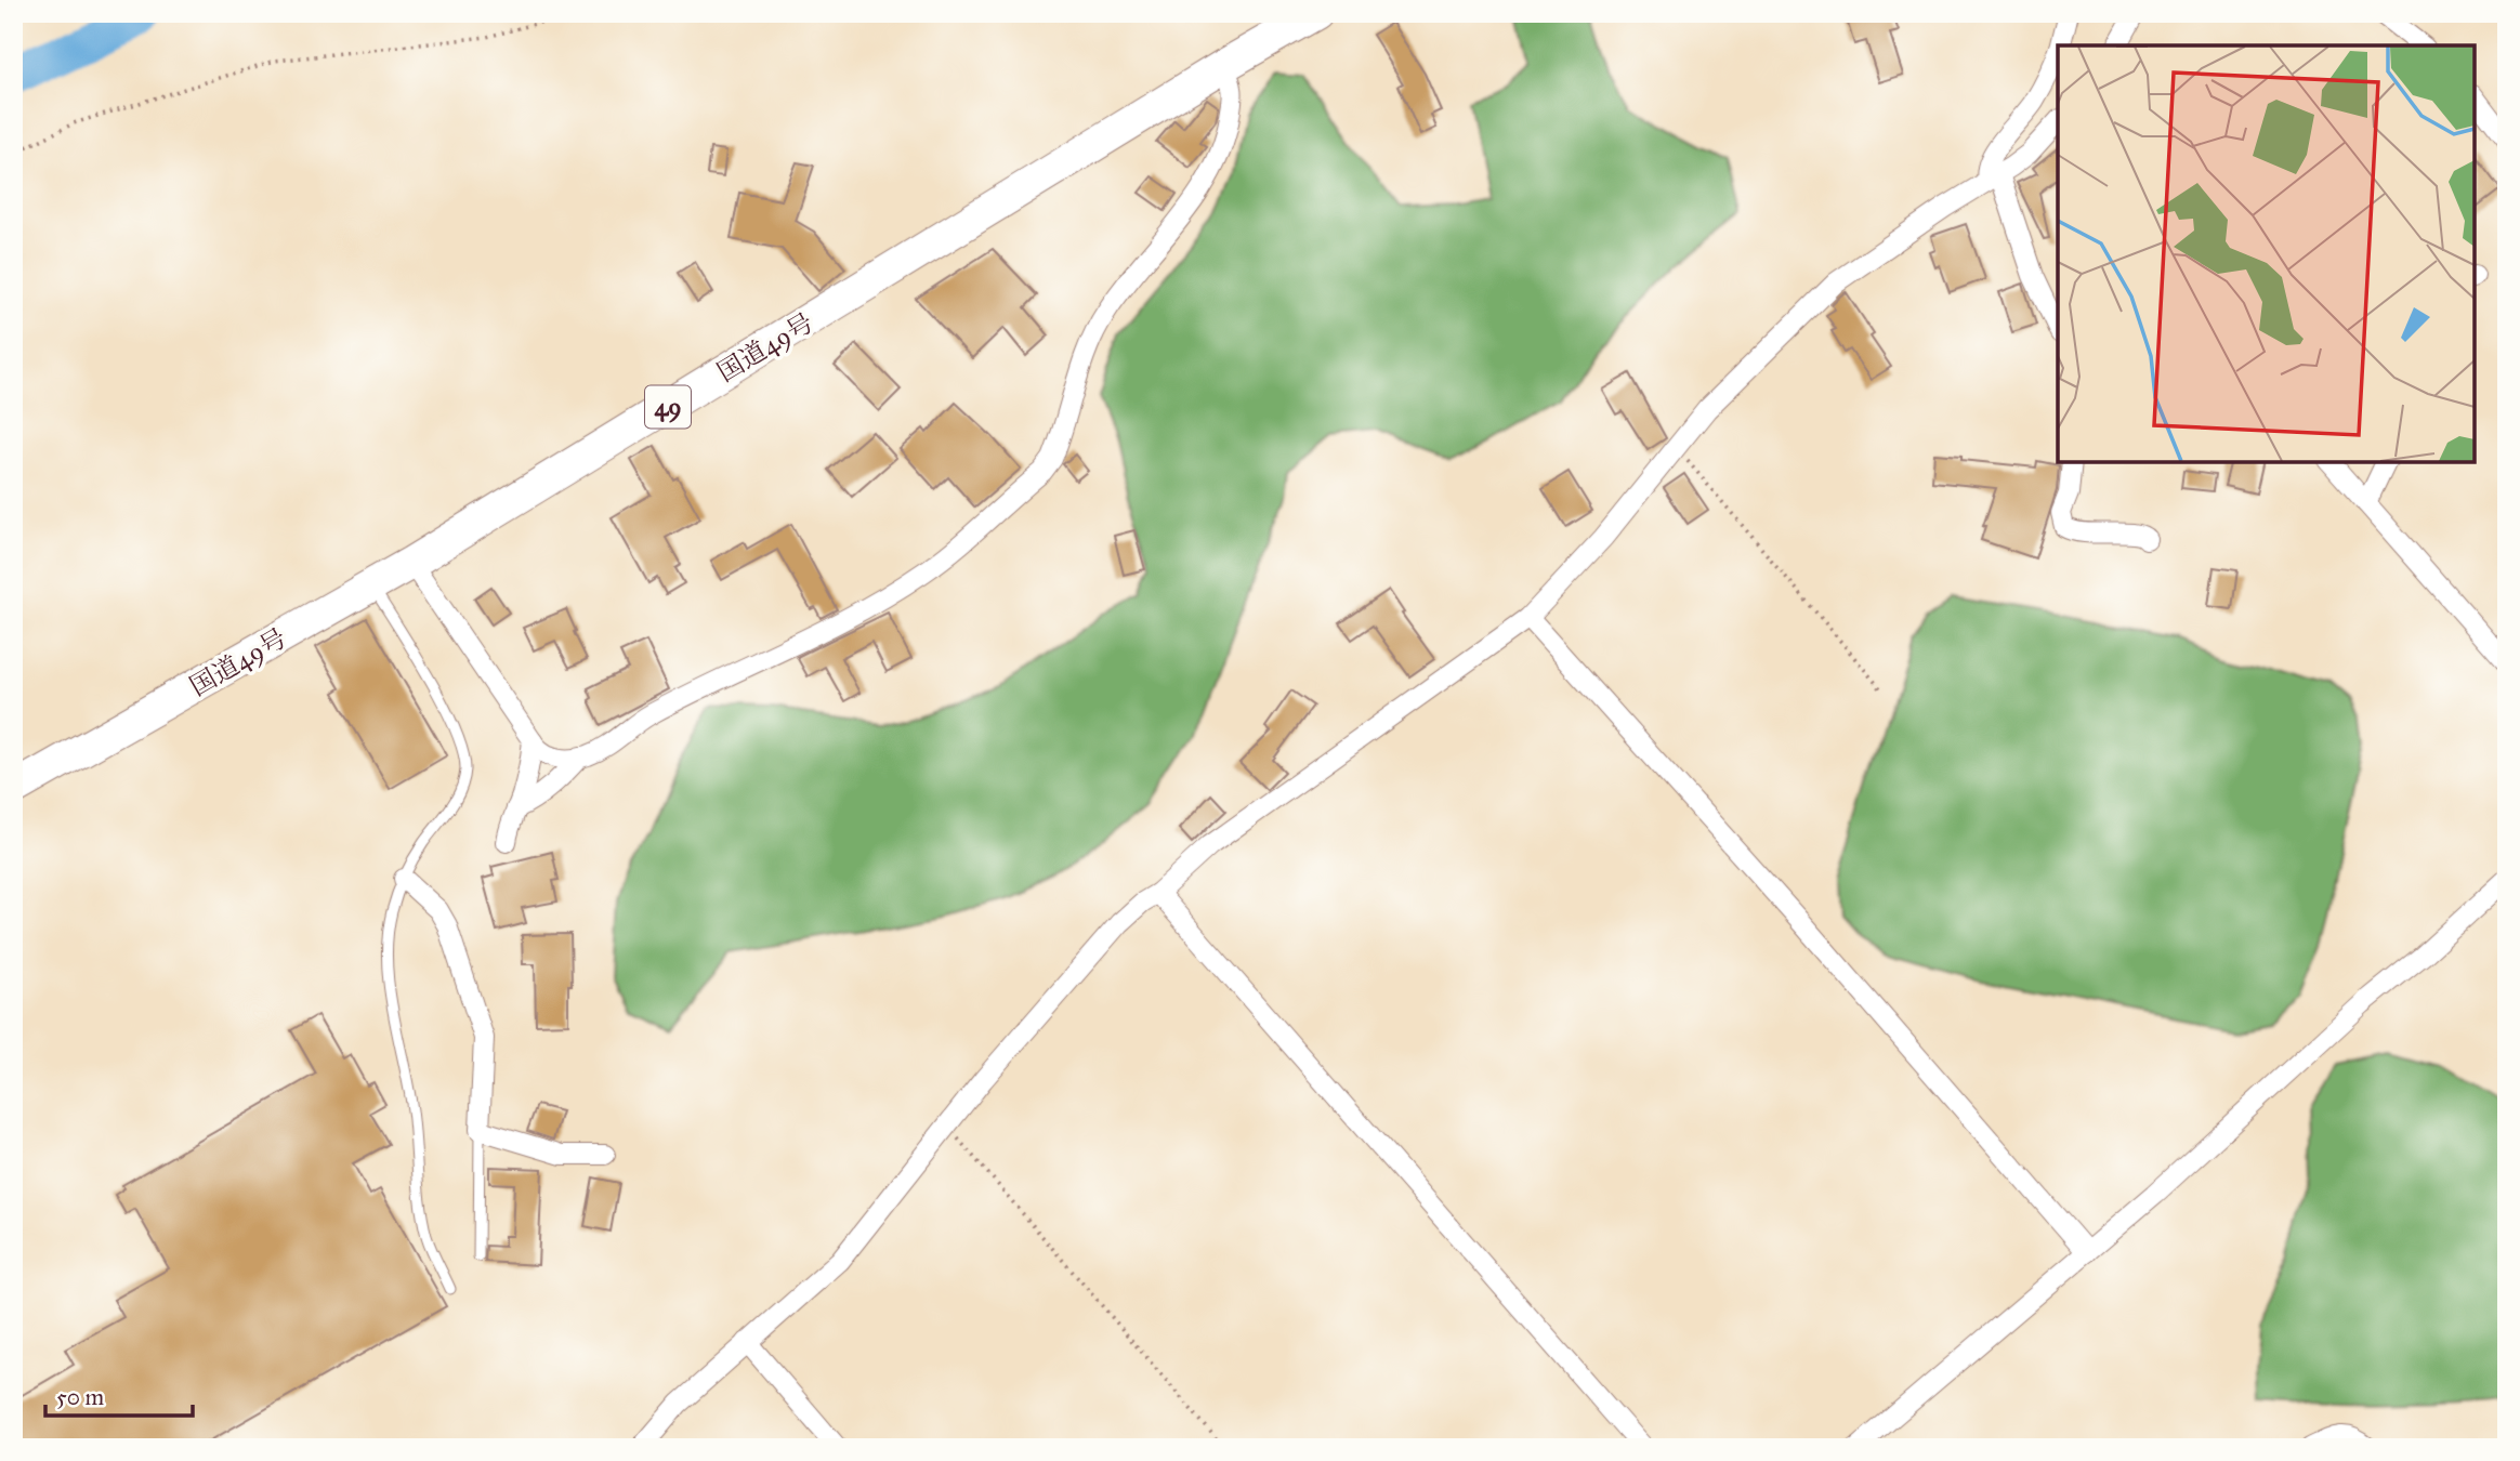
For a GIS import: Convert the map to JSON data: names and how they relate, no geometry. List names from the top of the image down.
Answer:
{
  "streets": {
    "highway": ["国道49号", "49"]
  },
  "scale_bar": "50 m"
}
